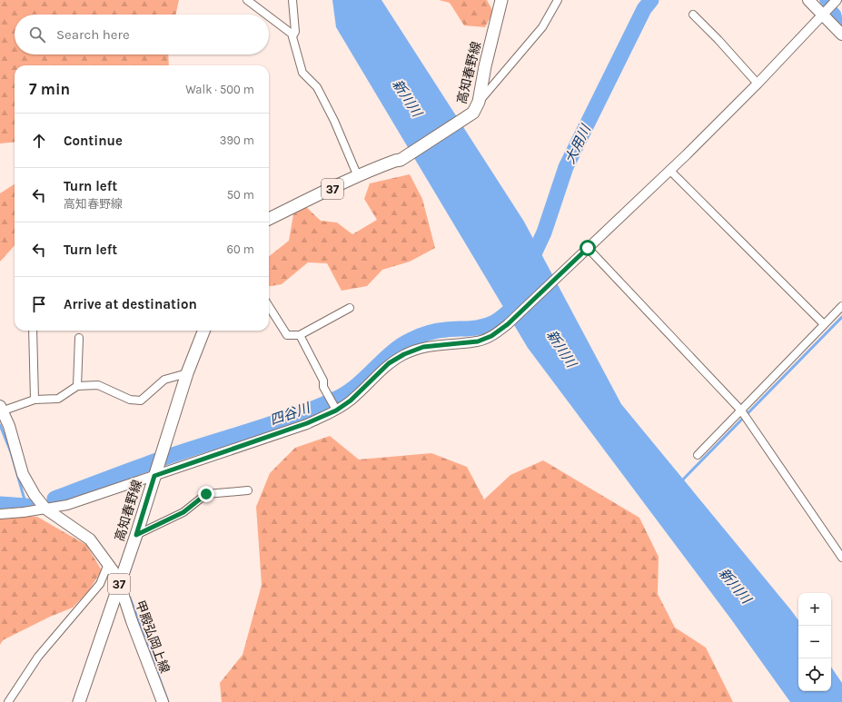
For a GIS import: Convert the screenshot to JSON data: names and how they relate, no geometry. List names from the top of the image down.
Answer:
{
  "streets": {
    "main road": ["高知春野線", "37", "甲殿弘岡上線"]
  },
  "crossings": [
    ["高知春野線", "甲殿弘岡上線"]
  ],
  "water": ["新川川", "大用川", "四谷川"],
  "page": {
    "search": "Search here",
    "heading": ["7 min", "Walk · 500 m"],
    "list": [
      ["Continue", "390 m"],
      ["Turn left", "高知春野線", "50 m"],
      ["Turn left", "60 m"],
      "Arrive at destination"
    ],
    "map_buttons": ["+", "−"]
  }
}
